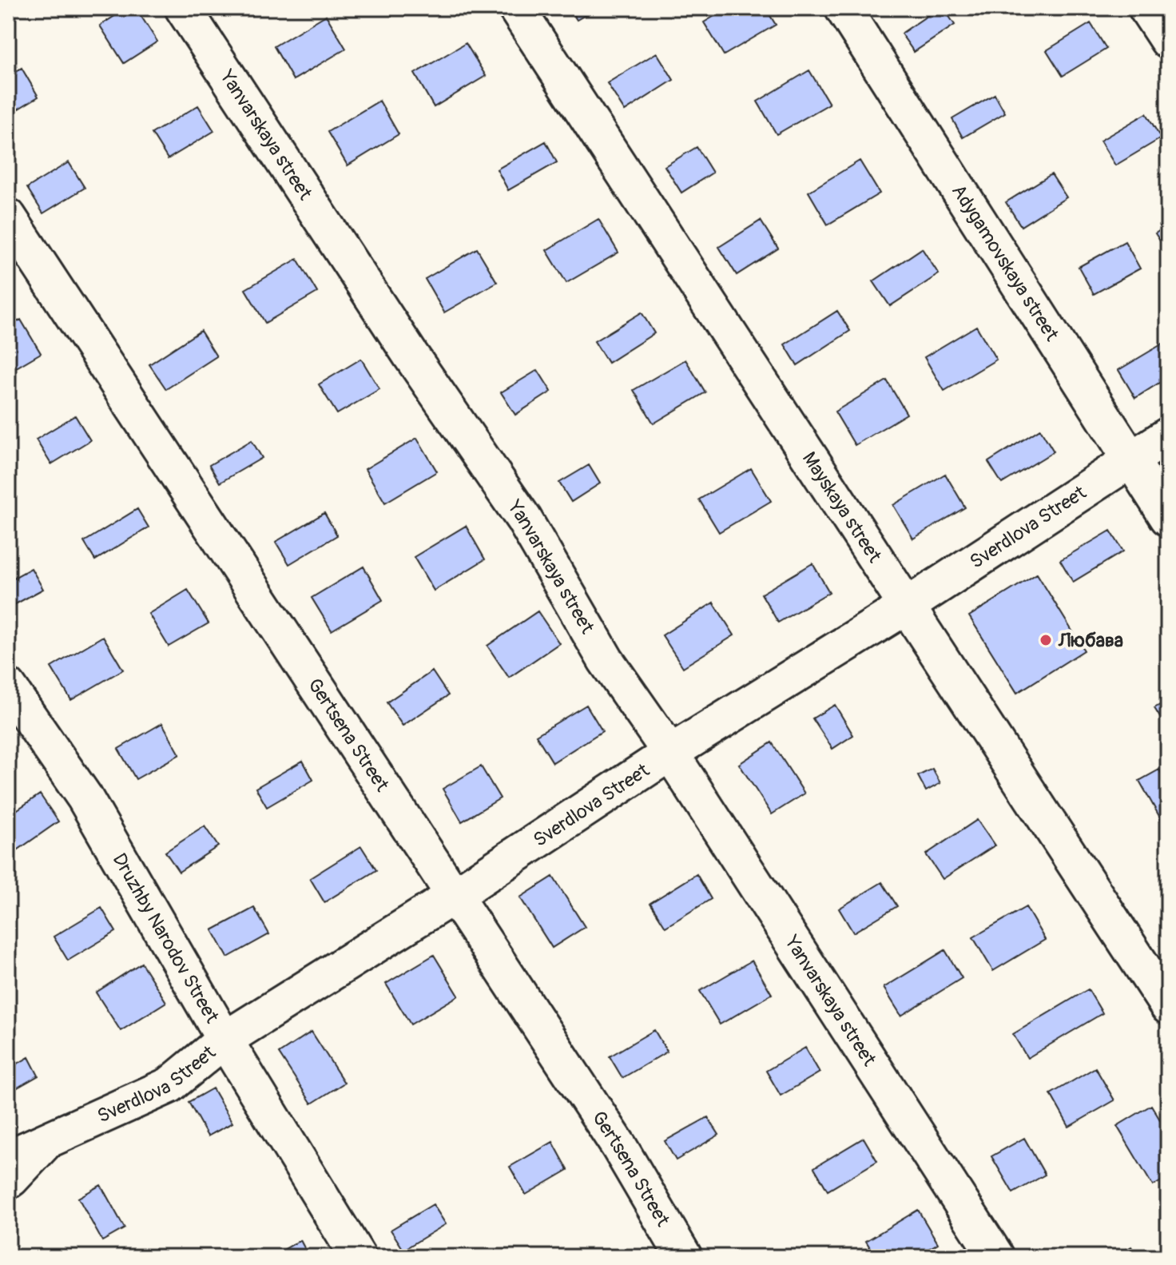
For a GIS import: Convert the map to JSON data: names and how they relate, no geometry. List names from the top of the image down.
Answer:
{
  "streets": {
    "street": [
      "Yanvarskaya street",
      "Adygamovskaya street",
      "Mayskaya street",
      "Sverdlova Street",
      "Gertsena Street",
      "Druzhby Narodov Street"
    ]
  },
  "crossings": [
    ["Yanvarskaya street", "Sverdlova Street"],
    ["Adygamovskaya street", "Sverdlova Street"],
    ["Mayskaya street", "Sverdlova Street"],
    ["Sverdlova Street", "Gertsena Street"],
    ["Sverdlova Street", "Druzhby Narodov Street"]
  ],
  "places": ["Любава"]
}
